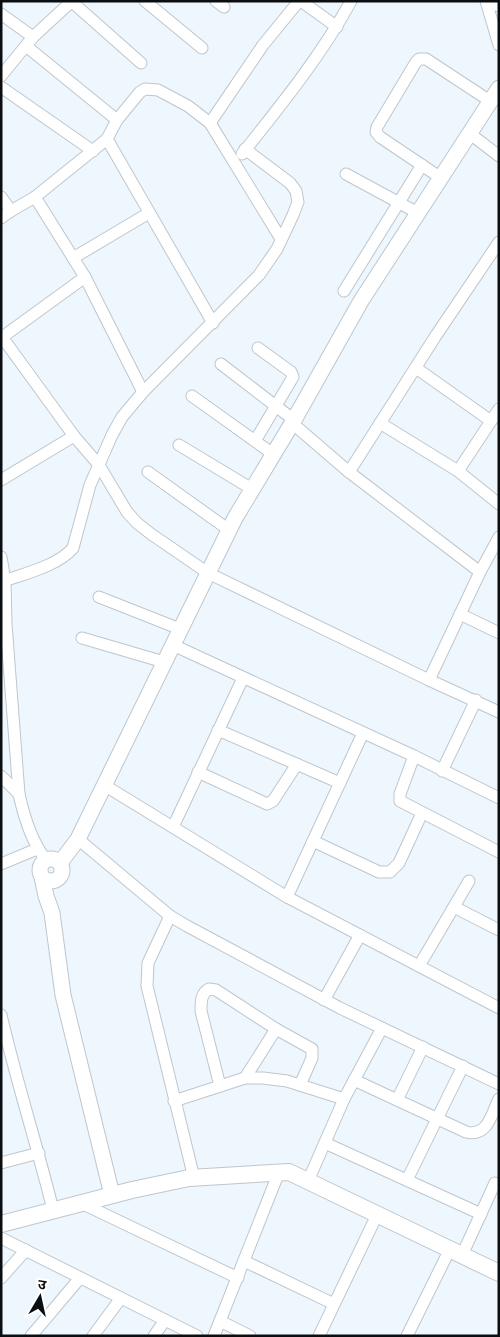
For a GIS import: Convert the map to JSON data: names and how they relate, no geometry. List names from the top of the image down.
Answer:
{
  "north": "top"
}
